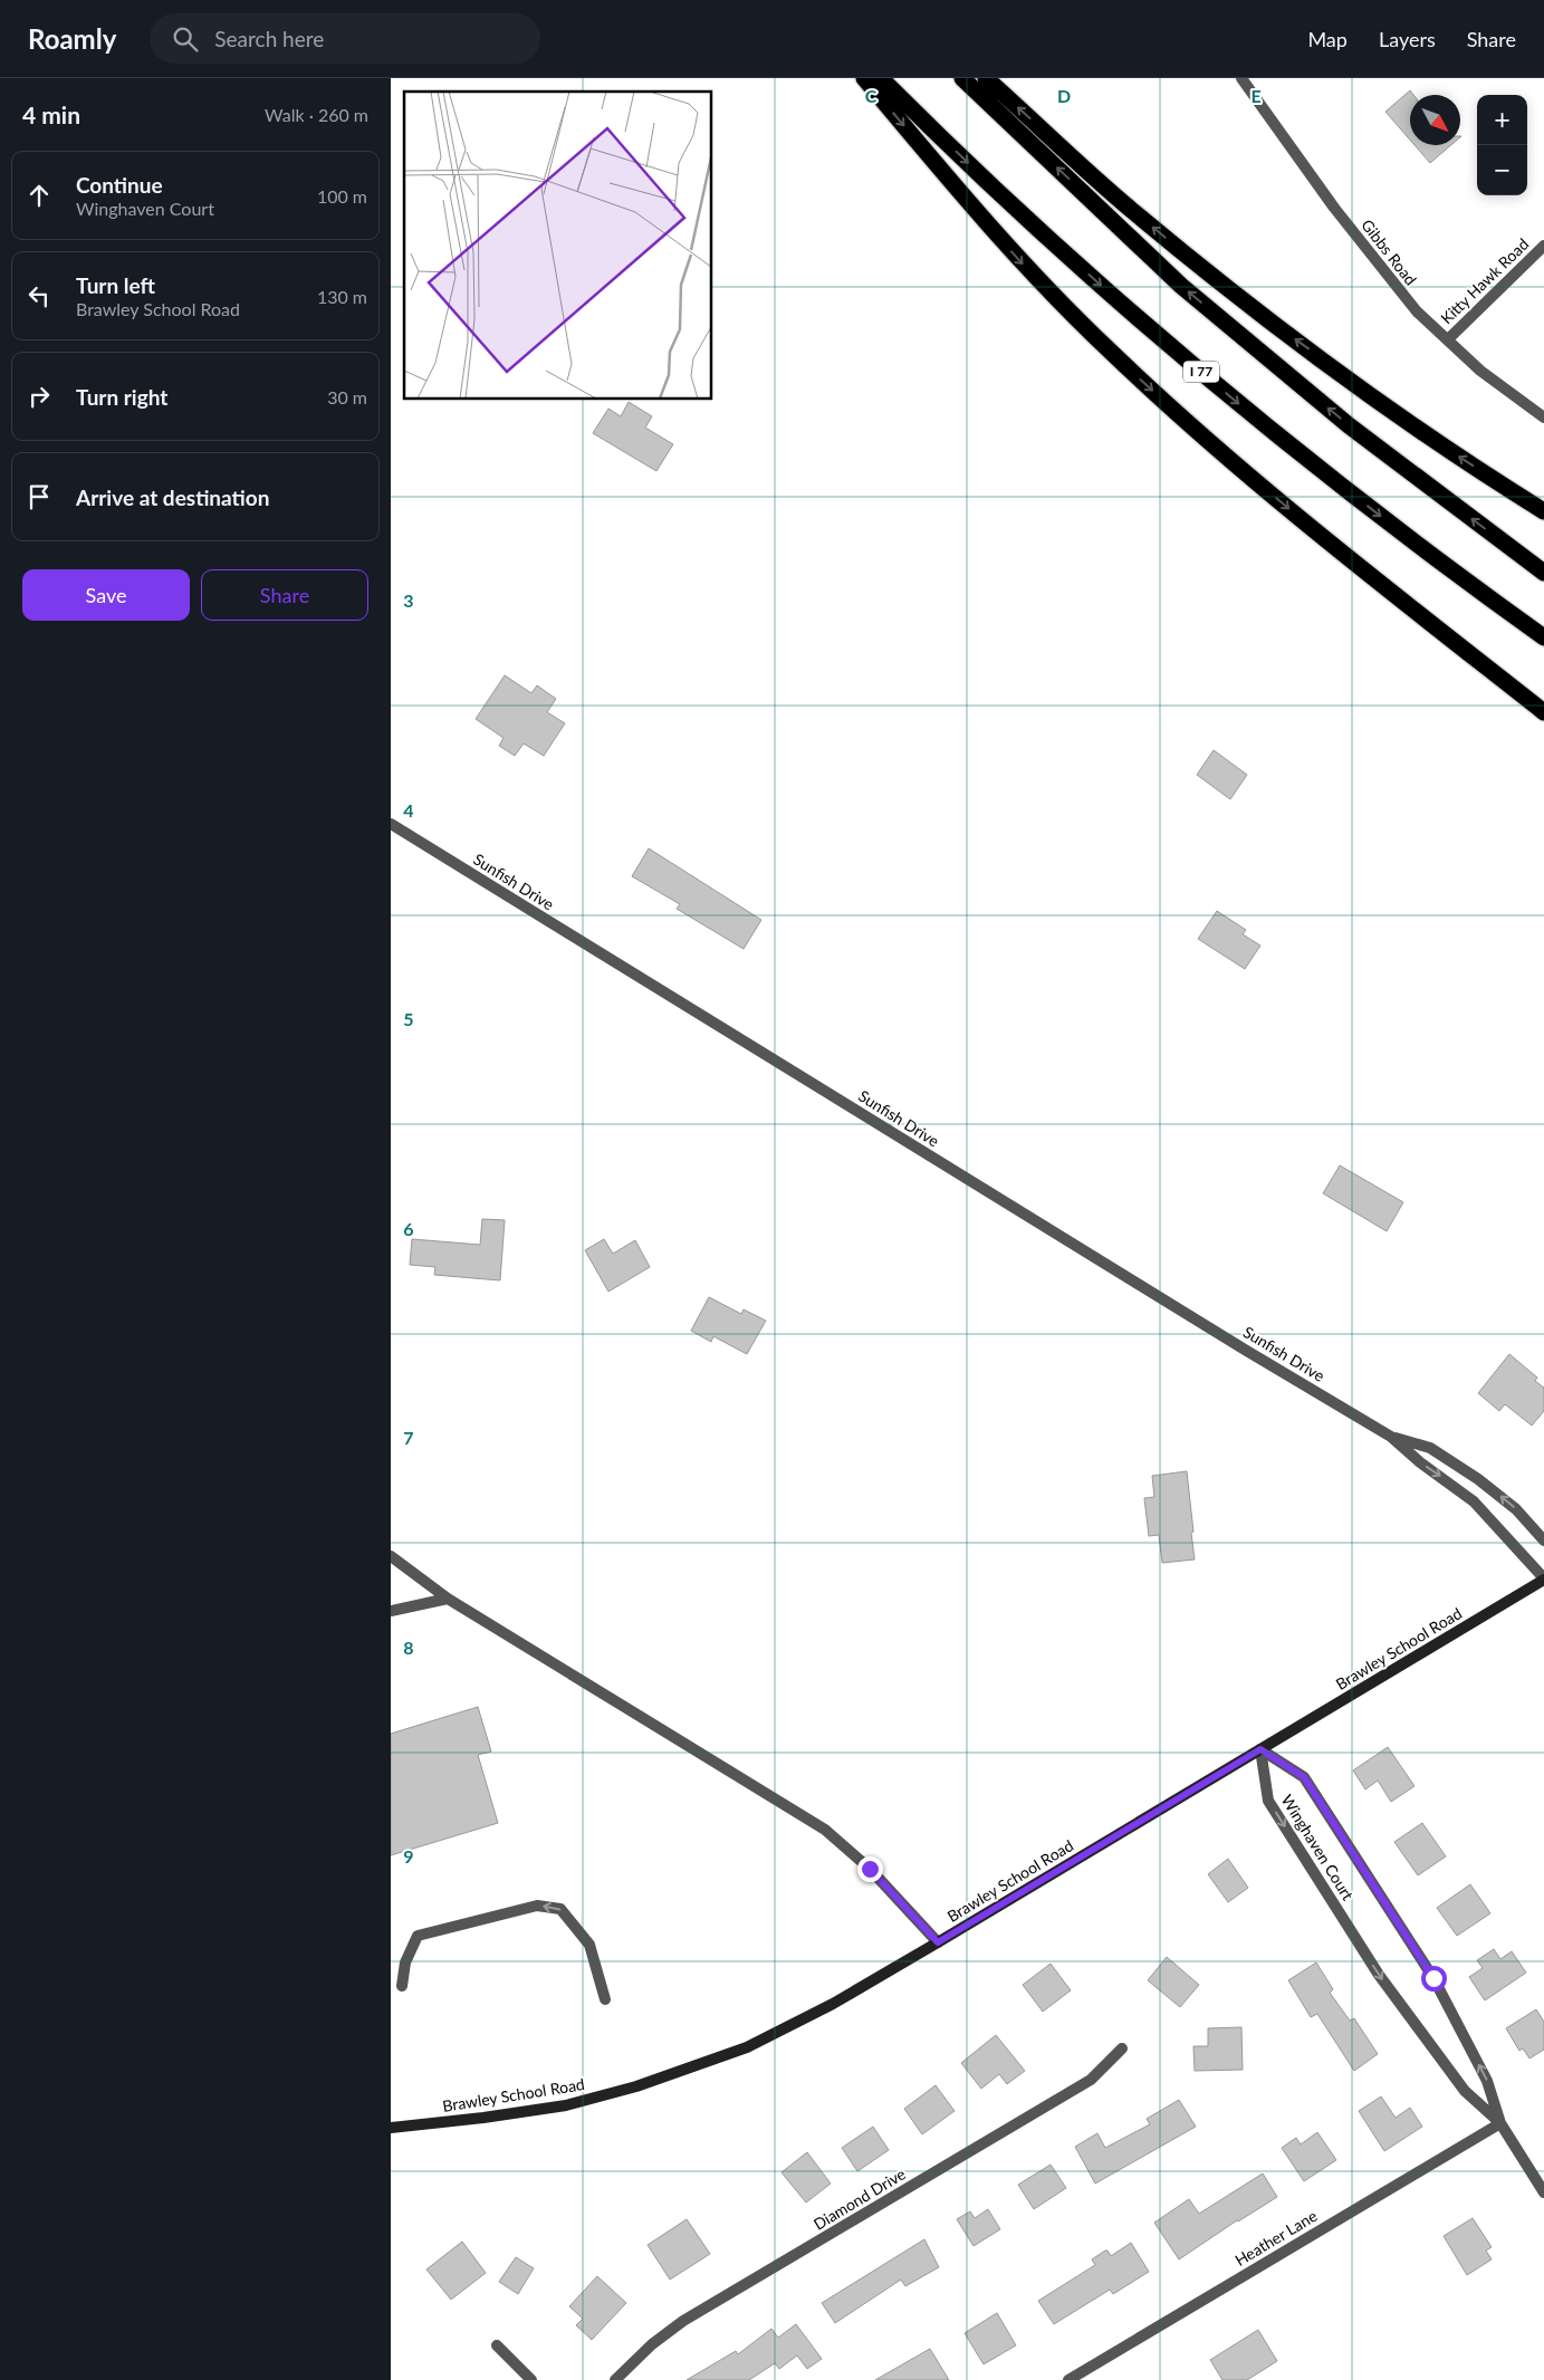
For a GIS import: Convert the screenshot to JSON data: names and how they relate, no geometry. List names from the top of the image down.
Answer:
{
  "streets": {
    "highway": ["I 77"],
    "main road": ["Brawley School Road"],
    "street": [
      "Gibbs Road",
      "Kitty Hawk Road",
      "Sunfish Drive",
      "Winghaven Court",
      "Diamond Drive",
      "Heather Lane"
    ]
  },
  "crossings": [
    ["Gibbs Road", "Kitty Hawk Road"],
    ["Sunfish Drive", "Brawley School Road"],
    ["Brawley School Road", "Winghaven Court"],
    ["Winghaven Court", "Heather Lane"]
  ],
  "north": "bottom right",
  "page": {
    "header": "Roamly",
    "search": "Search here",
    "nav": ["Map", "Layers", "Share"],
    "heading": ["4 min", "Walk · 260 m"],
    "map_buttons": ["+", "−"],
    "list": [
      ["Continue", "Winghaven Court", "100 m"],
      ["Turn left", "Brawley School Road", "130 m"],
      ["Turn right", "30 m"],
      "Arrive at destination"
    ],
    "buttons": ["Save", "Share"]
  },
  "grid": {
    "columns": ["C", "D", "E"],
    "rows": [
      "3",
      "4",
      "5",
      "6",
      "7",
      "8",
      "9"
    ]
  }
}
